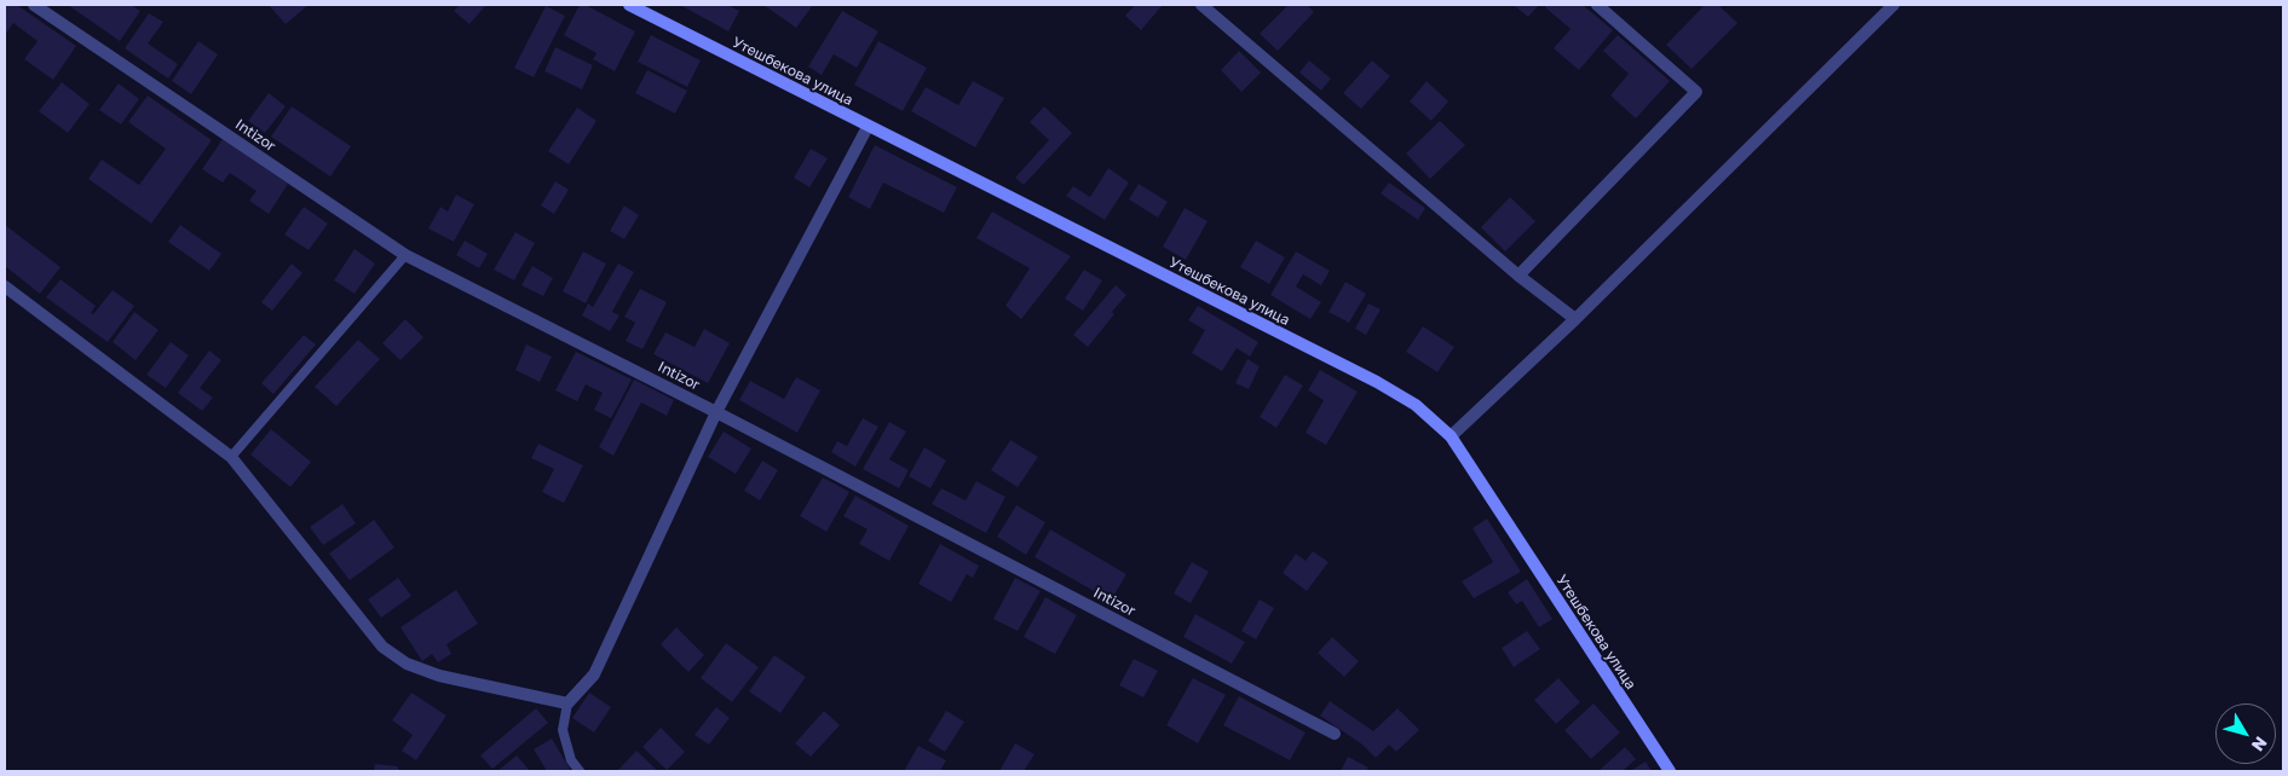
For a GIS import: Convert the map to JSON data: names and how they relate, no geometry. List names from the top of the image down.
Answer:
{
  "streets": {
    "main road": ["Утешбекова улица"],
    "street": ["Intizor"]
  },
  "north": "bottom right"
}
